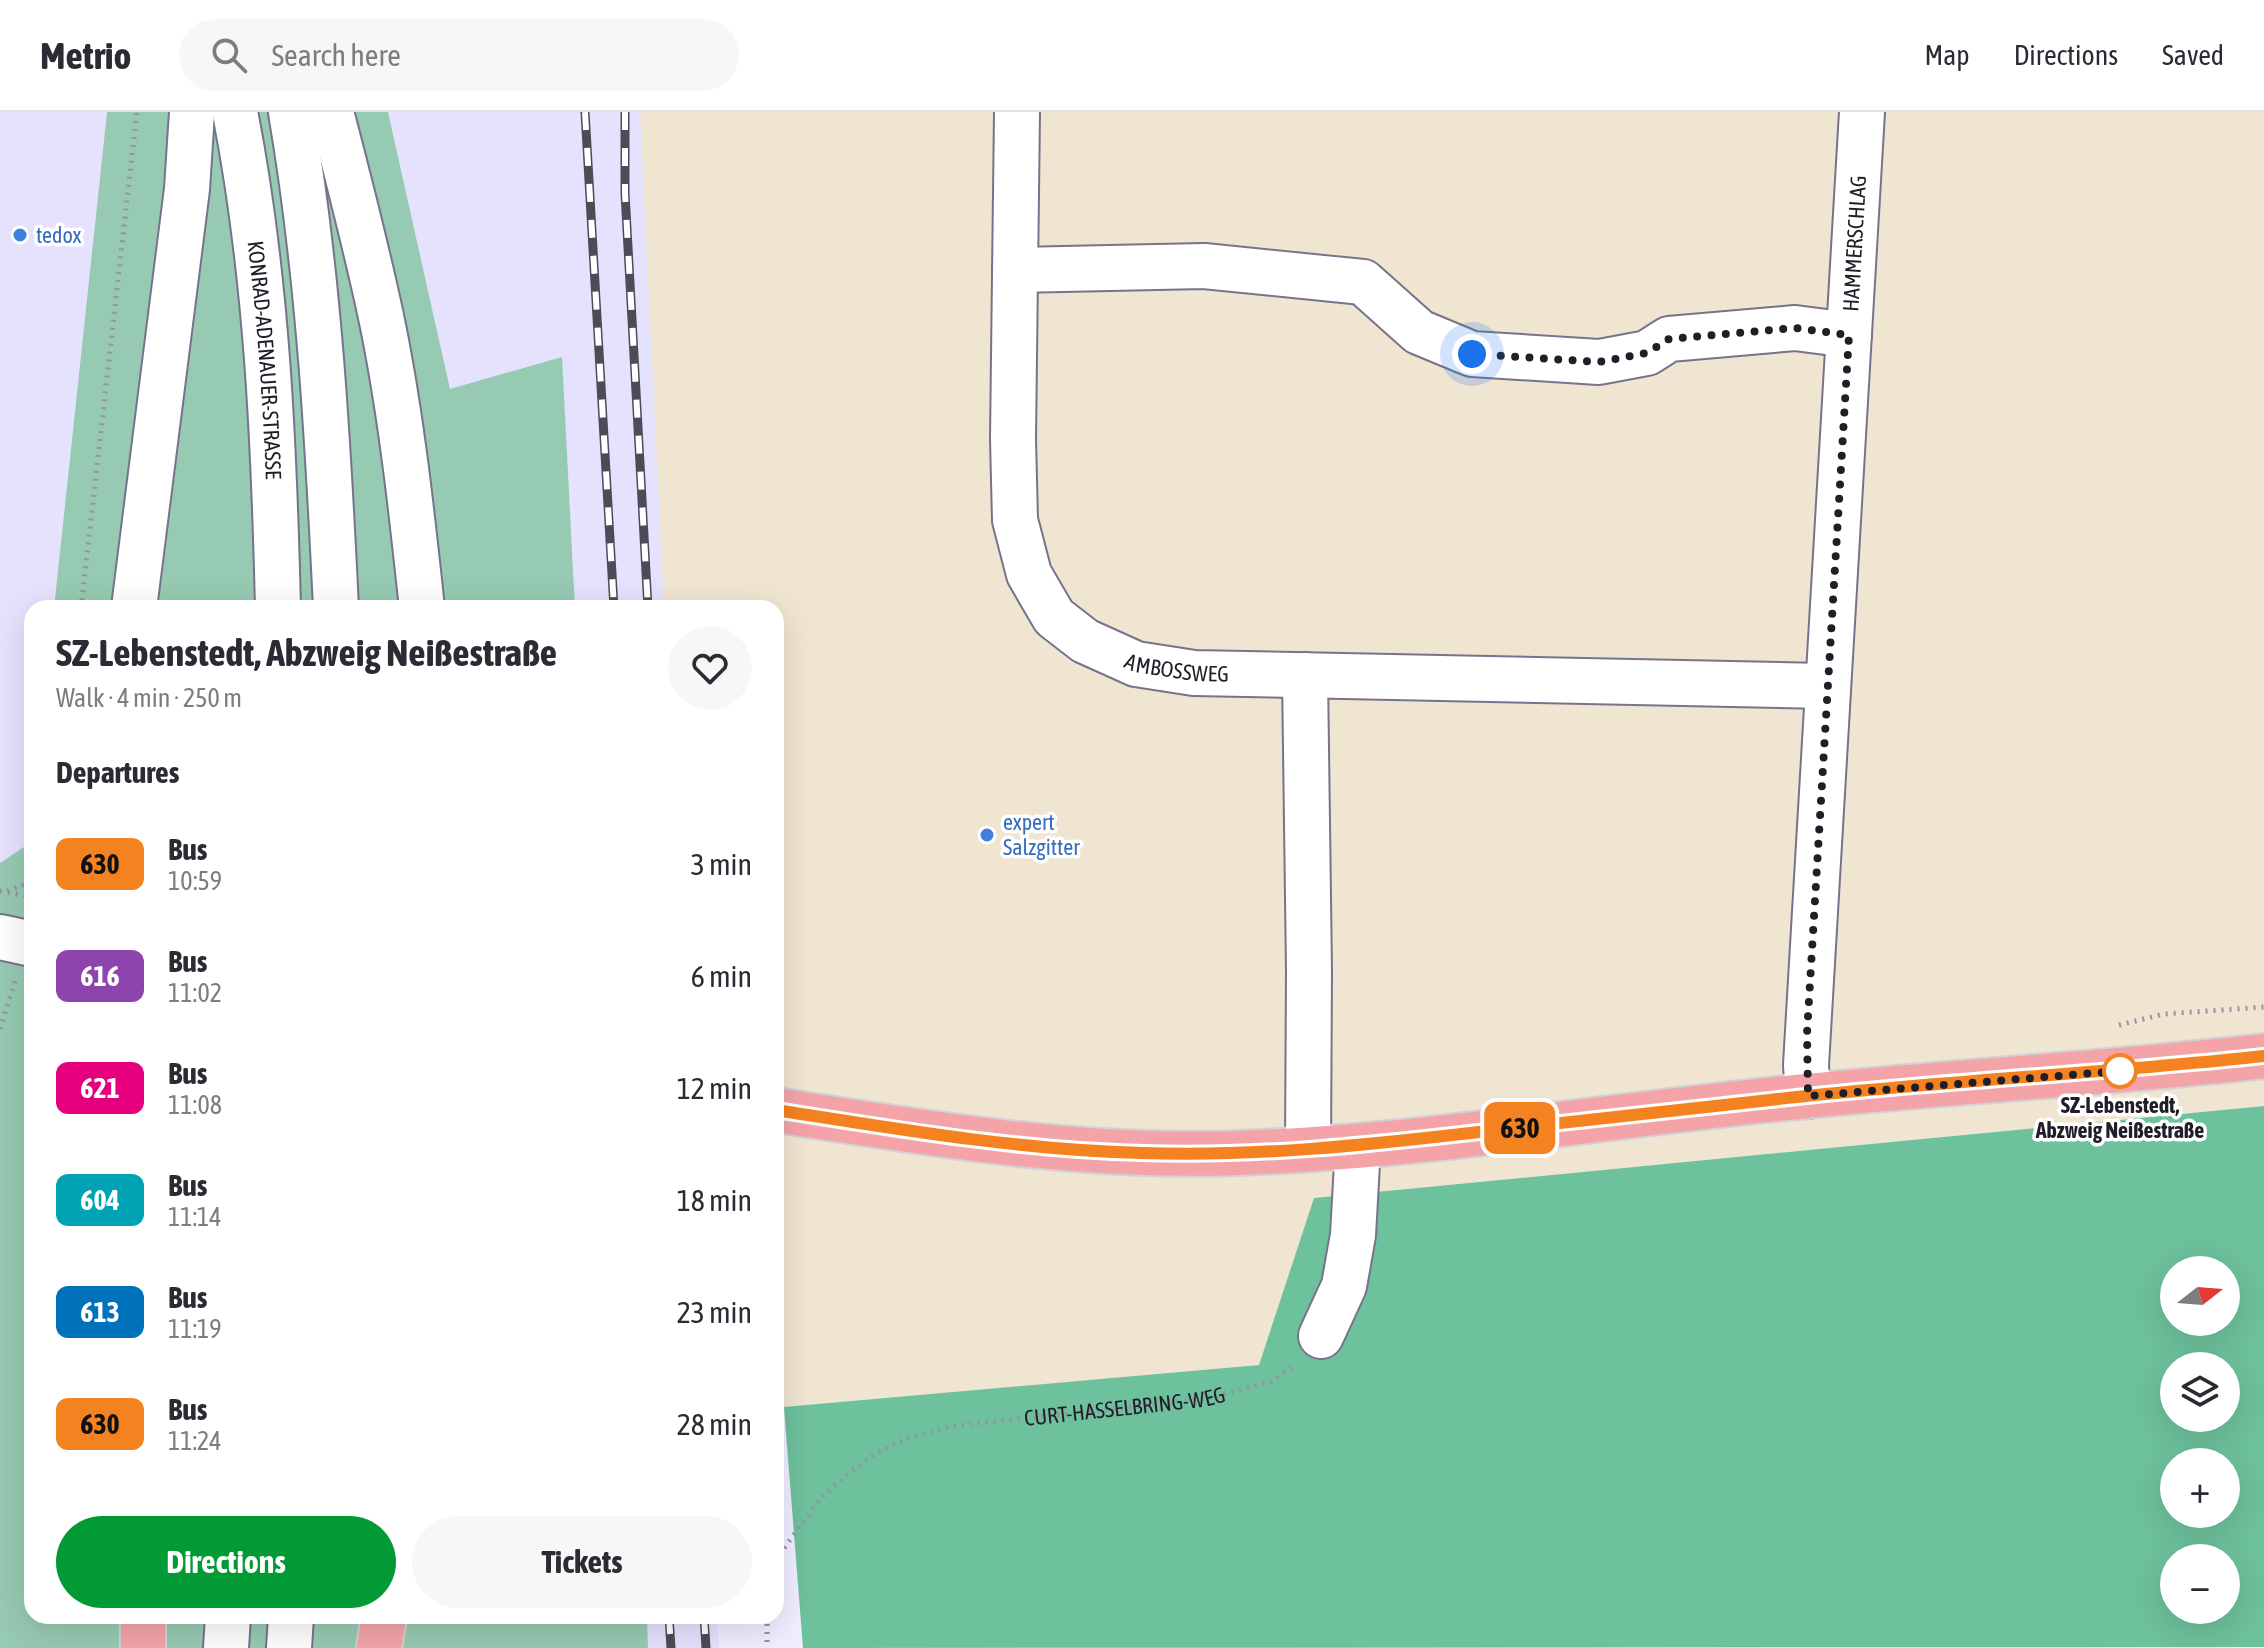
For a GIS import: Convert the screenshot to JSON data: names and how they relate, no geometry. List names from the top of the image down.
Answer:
{
  "streets": {
    "street": ["HAMMERSCHLAG", "KONRAD-ADENAUER-STRASSE", "AMBOSSWEG"],
    "path": ["CURT-HASSELBRING-WEG"]
  },
  "crossings": [
    ["HAMMERSCHLAG", "AMBOSSWEG"]
  ],
  "places": ["tedox", "expert Salzgitter", "SZ-Lebenstedt, Abzweig Neißestraße"],
  "lines": ["bus line 630"],
  "north": "right",
  "page": {
    "header": "Metrio",
    "search": "Search here",
    "nav": ["Map", "Directions", "Saved"],
    "on_map": "630",
    "heading": [
      ["SZ-Lebenstedt, Abzweig Neißestraße", "Walk · 4 min · 250 m"],
      "Departures"
    ],
    "list": [
      {
        "mark": "630",
        "name": "Bus",
        "note": "10:59",
        "value": "3 min"
      },
      {
        "mark": "616",
        "name": "Bus",
        "note": "11:02",
        "value": "6 min"
      },
      {
        "mark": "621",
        "name": "Bus",
        "note": "11:08",
        "value": "12 min"
      },
      {
        "mark": "604",
        "name": "Bus",
        "note": "11:14",
        "value": "18 min"
      },
      {
        "mark": "613",
        "name": "Bus",
        "note": "11:19",
        "value": "23 min"
      },
      {
        "mark": "630",
        "name": "Bus",
        "note": "11:24",
        "value": "28 min"
      }
    ],
    "map_buttons": ["+", "−"],
    "buttons": ["Directions", "Tickets"]
  }
}
